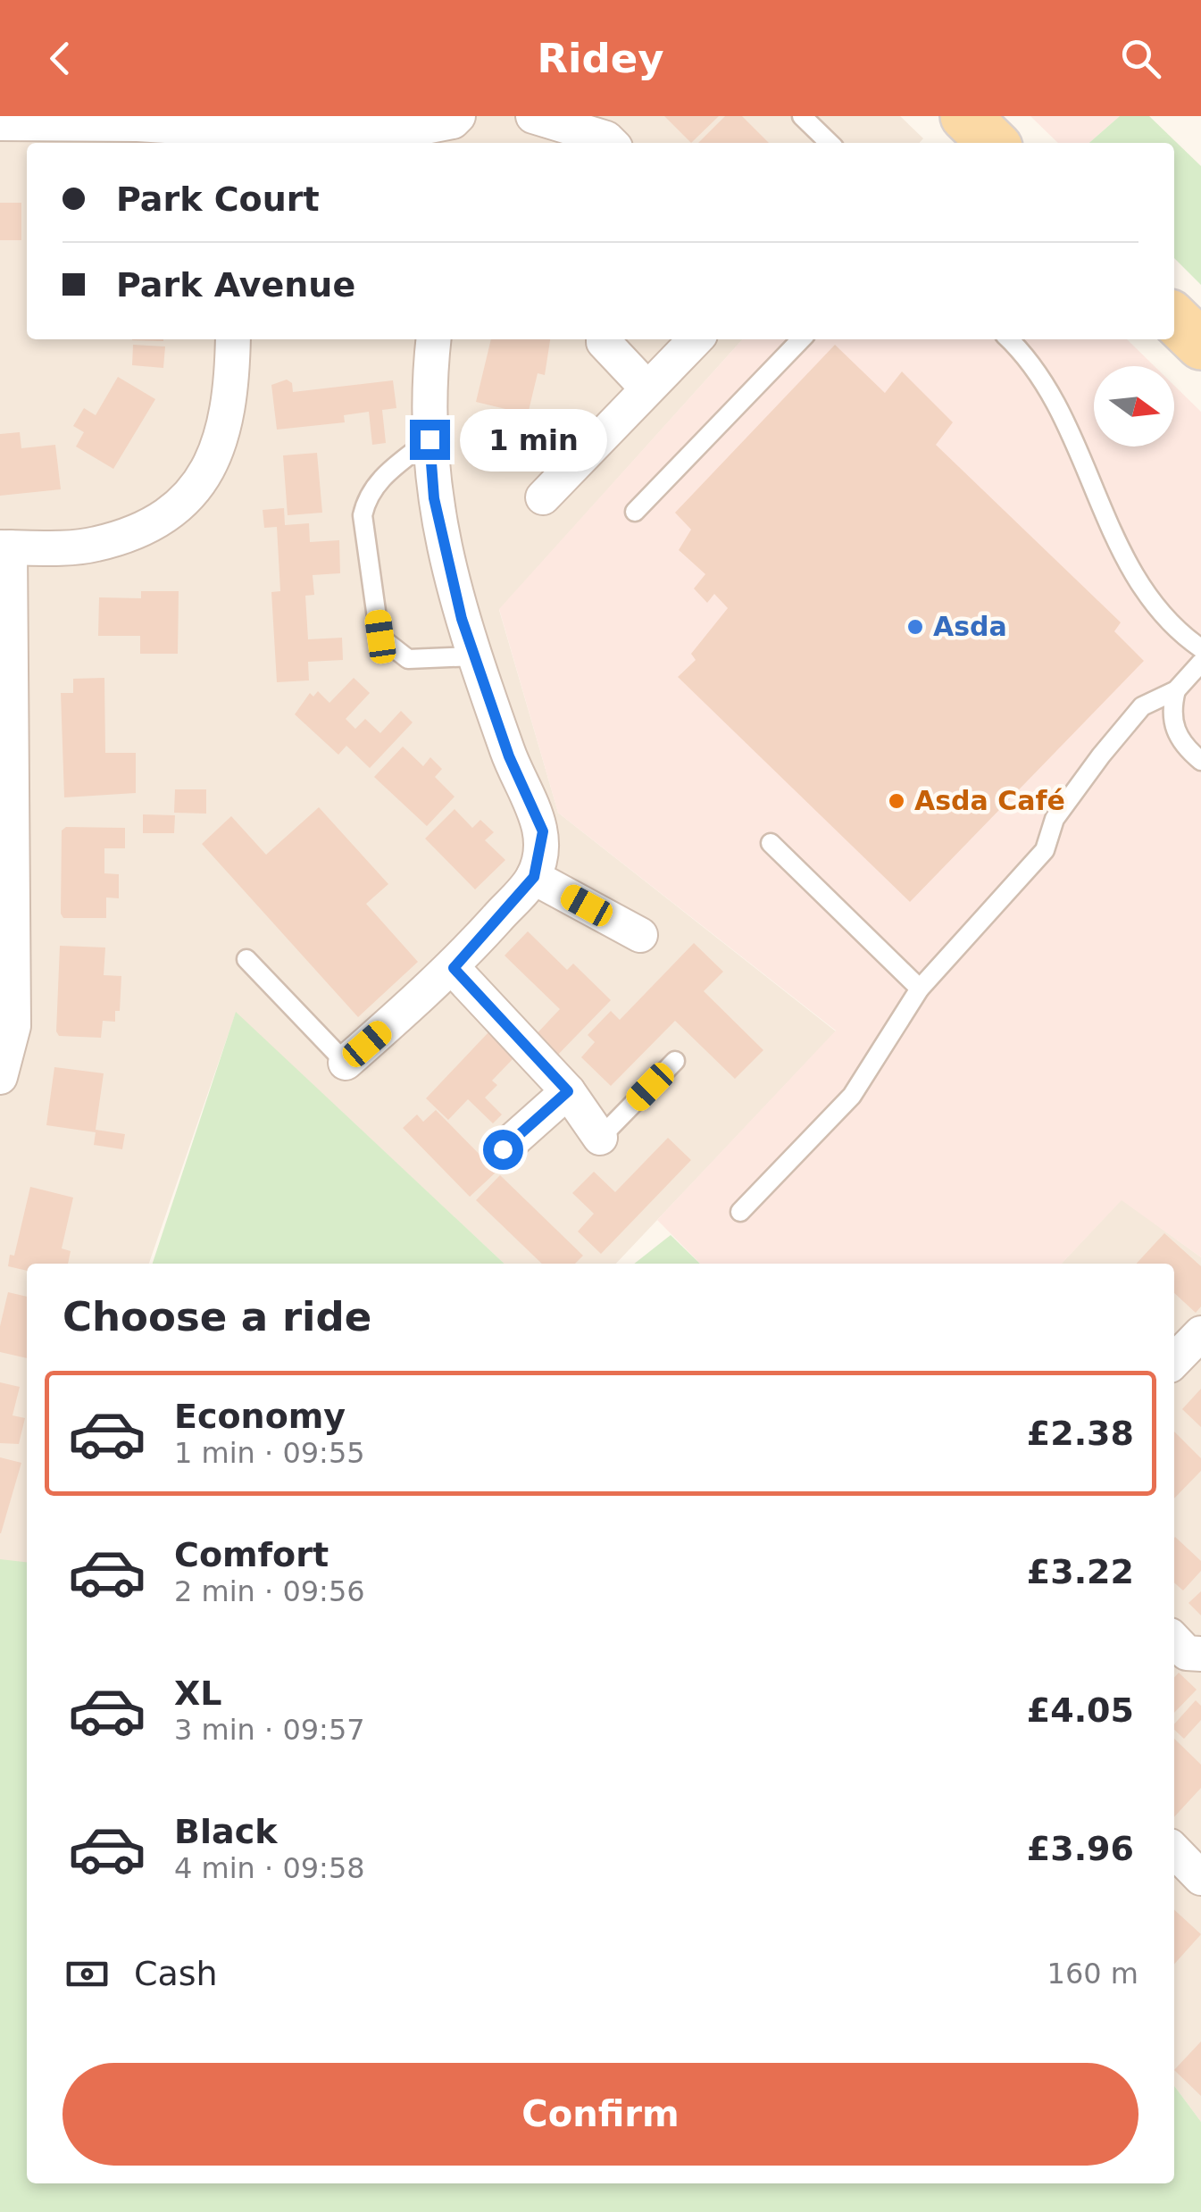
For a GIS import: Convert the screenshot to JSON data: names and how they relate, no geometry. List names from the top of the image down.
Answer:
{
  "places": ["Asda", "Asda Café"],
  "north": "right",
  "page": {
    "header": "Ridey",
    "banner": ["Park Court", "Park Avenue"],
    "bubble": "1 min",
    "heading": "Choose a ride",
    "list": [
      {
        "name": "Economy",
        "note": "1 min · 09:55",
        "value": "£2.38"
      },
      {
        "name": "Comfort",
        "note": "2 min · 09:56",
        "value": "£3.22"
      },
      {
        "name": "XL",
        "note": "3 min · 09:57",
        "value": "£4.05"
      },
      {
        "name": "Black",
        "note": "4 min · 09:58",
        "value": "£3.96"
      }
    ],
    "pay": ["Cash", "160 m"],
    "buttons": "Confirm"
  }
}
